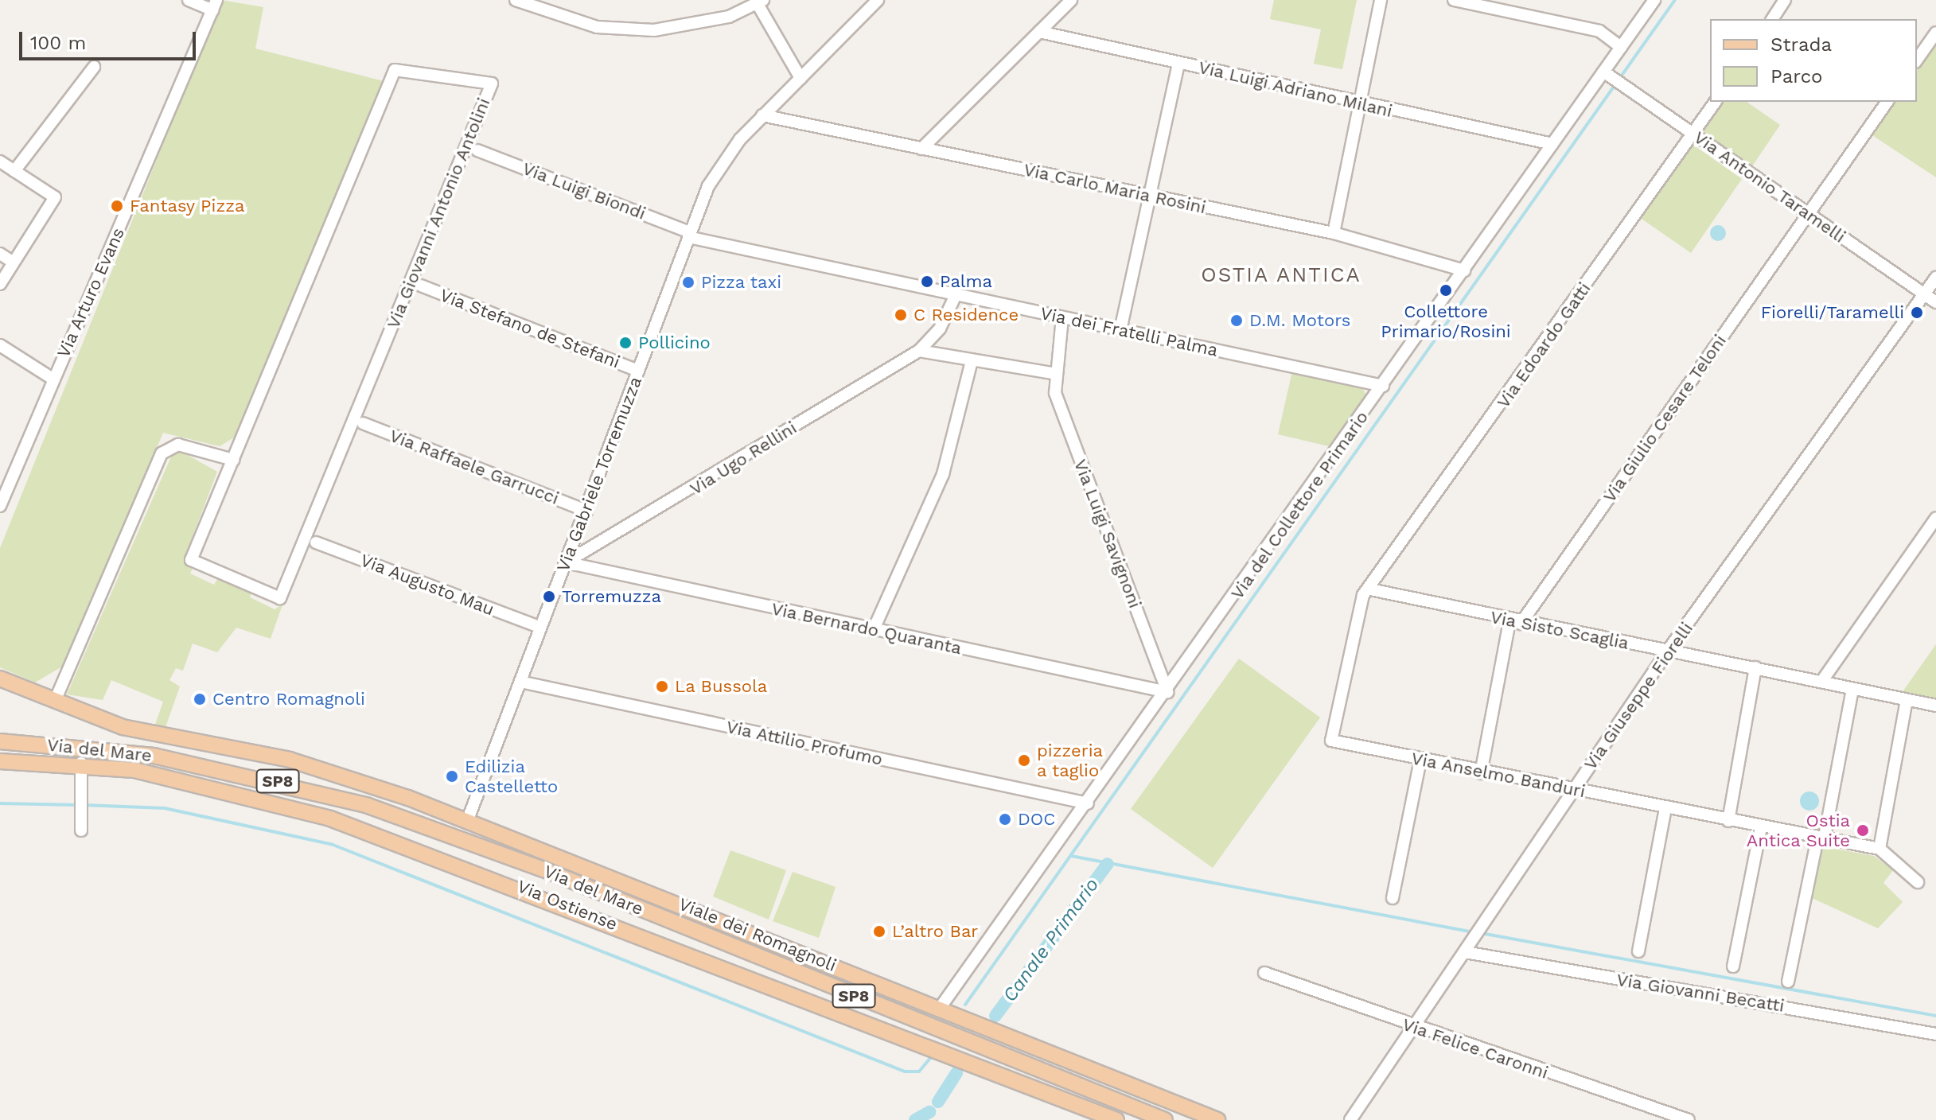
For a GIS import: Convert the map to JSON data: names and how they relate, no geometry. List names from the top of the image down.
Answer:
{
  "streets": {
    "main road": [
      "Via del Mare",
      "SP8",
      "Via Ostiense",
      "Viale dei Romagnoli"
    ],
    "street": [
      "Via Luigi Adriano Milani",
      "Via Antonio Taramelli",
      "Via Carlo Maria Rosini",
      "Via Luigi Biondi",
      "Via Giovanni Antonio Antolini",
      "Via Arturo Evans",
      "Via Stefano de Stefani",
      "Via dei Fratelli Palma",
      "Via Edoardo Gatti",
      "Via Giulio Cesare Teloni",
      "Via Ugo Rellini",
      "Via Raffaele Garrucci",
      "Via Gabriele Torremuzza",
      "Via del Collettore Primario",
      "Via Luigi Savignoni",
      "Via Augusto Mau",
      "Via Bernardo Quaranta",
      "Via Sisto Scaglia",
      "Via Giuseppe Fiorelli",
      "Via Attilio Profumo",
      "Via Anselmo Banduri",
      "Via Giovanni Becatti",
      "Via Felice Caronni"
    ]
  },
  "crossings": [
    ["Via Luigi Adriano Milani", "Via del Collettore Primario"],
    ["Via Antonio Taramelli", "Via Edoardo Gatti"],
    ["Via Antonio Taramelli", "Via Giulio Cesare Teloni"],
    ["Via Antonio Taramelli", "Via del Collettore Primario"],
    ["Via Antonio Taramelli", "Via Giuseppe Fiorelli"],
    ["Via Carlo Maria Rosini", "Via Gabriele Torremuzza"],
    ["Via Carlo Maria Rosini", "Via del Collettore Primario"],
    ["Via Luigi Biondi", "Via dei Fratelli Palma"],
    ["Via Luigi Biondi", "Via Gabriele Torremuzza"],
    ["Via Stefano de Stefani", "Via Gabriele Torremuzza"],
    ["Via dei Fratelli Palma", "Via Ugo Rellini"],
    ["Via dei Fratelli Palma", "Via Gabriele Torremuzza"],
    ["Via dei Fratelli Palma", "Via del Collettore Primario"],
    ["Via Edoardo Gatti", "Via Sisto Scaglia"],
    ["Via Edoardo Gatti", "Via Anselmo Banduri"],
    ["Via Giulio Cesare Teloni", "Via Sisto Scaglia"],
    ["Via Ugo Rellini", "Via Gabriele Torremuzza"],
    ["Via Ugo Rellini", "Via Bernardo Quaranta"],
    ["Via Raffaele Garrucci", "Via Gabriele Torremuzza"],
    ["Via Gabriele Torremuzza", "Via Augusto Mau"],
    ["Via Gabriele Torremuzza", "Via Bernardo Quaranta"],
    ["Via Gabriele Torremuzza", "Via Attilio Profumo"],
    ["Via Gabriele Torremuzza", "Viale dei Romagnoli"],
    ["Via del Collettore Primario", "Via Luigi Savignoni"],
    ["Via del Collettore Primario", "Via Bernardo Quaranta"],
    ["Via del Collettore Primario", "Via Attilio Profumo"],
    ["Via del Collettore Primario", "Viale dei Romagnoli"],
    ["Via Luigi Savignoni", "Via Bernardo Quaranta"],
    ["Via Sisto Scaglia", "Via Giuseppe Fiorelli"],
    ["Via Giuseppe Fiorelli", "Via Anselmo Banduri"],
    ["Via Giuseppe Fiorelli", "Via Giovanni Becatti"],
    ["Via Giuseppe Fiorelli", "Via Felice Caronni"]
  ],
  "districts": ["OSTIA ANTICA"],
  "water": ["Canale Primario"],
  "places": [
    "Fantasy Pizza",
    "Palma",
    "Pizza taxi",
    "Collettore Primario/Rosini",
    "Fiorelli/Taramelli",
    "C Residence",
    "D.M. Motors",
    "Pollicino",
    "Torremuzza",
    "La Bussola",
    "Centro Romagnoli",
    "pizzeria a taglio",
    "Edilizia Castelletto",
    "DOC",
    "Ostia Antica Suite",
    "L’altro Bar"
  ],
  "legend": ["Strada", "Parco"],
  "scale_bar": "100 m"
}
